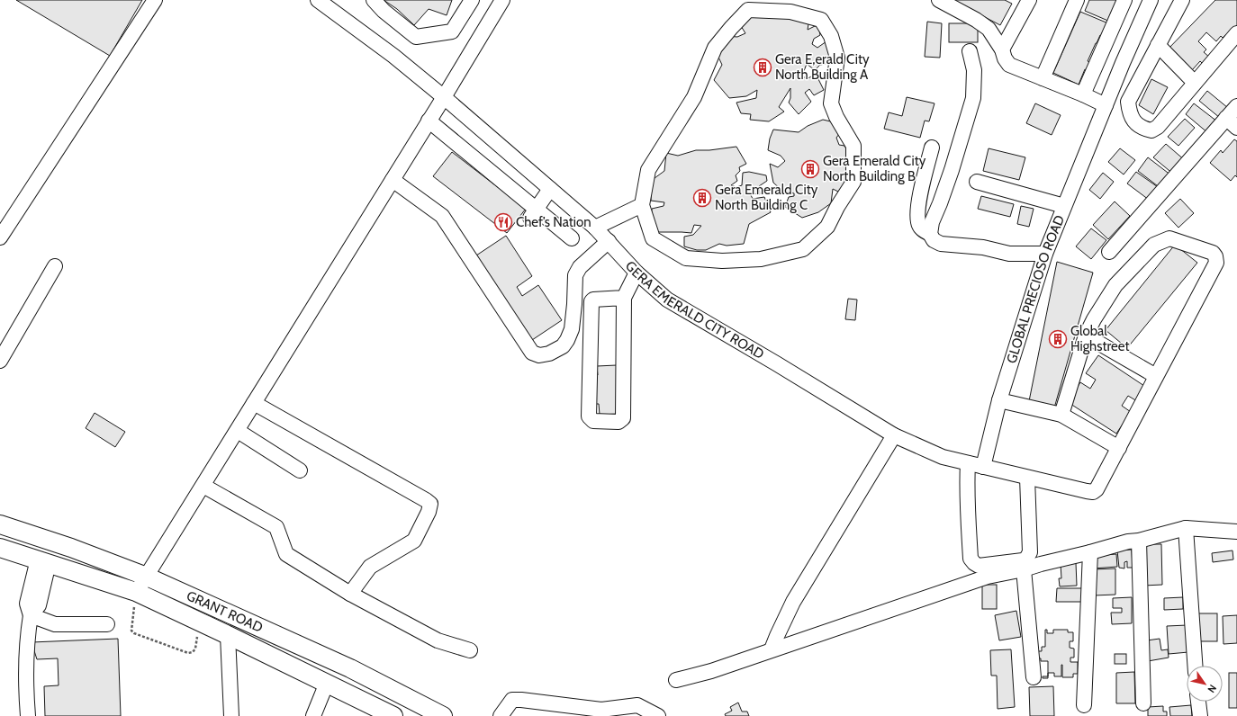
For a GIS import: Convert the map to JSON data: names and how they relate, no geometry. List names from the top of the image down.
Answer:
{
  "streets": {
    "main road": ["GRANT ROAD"],
    "street": ["GLOBAL PRECIOSO ROAD", "GERA EMERALD CITY ROAD"]
  },
  "crossings": [
    ["GLOBAL PRECIOSO ROAD", "GERA EMERALD CITY ROAD"]
  ],
  "places": {
    "building": [
      "Gera E,erald City North Building A",
      "Gera Emerald City North Building B",
      "Gera Emerald City North Building C",
      "Global Highstreet"
    ],
    "restaurant": ["Chef’s Nation"]
  },
  "north": "bottom right"
}
